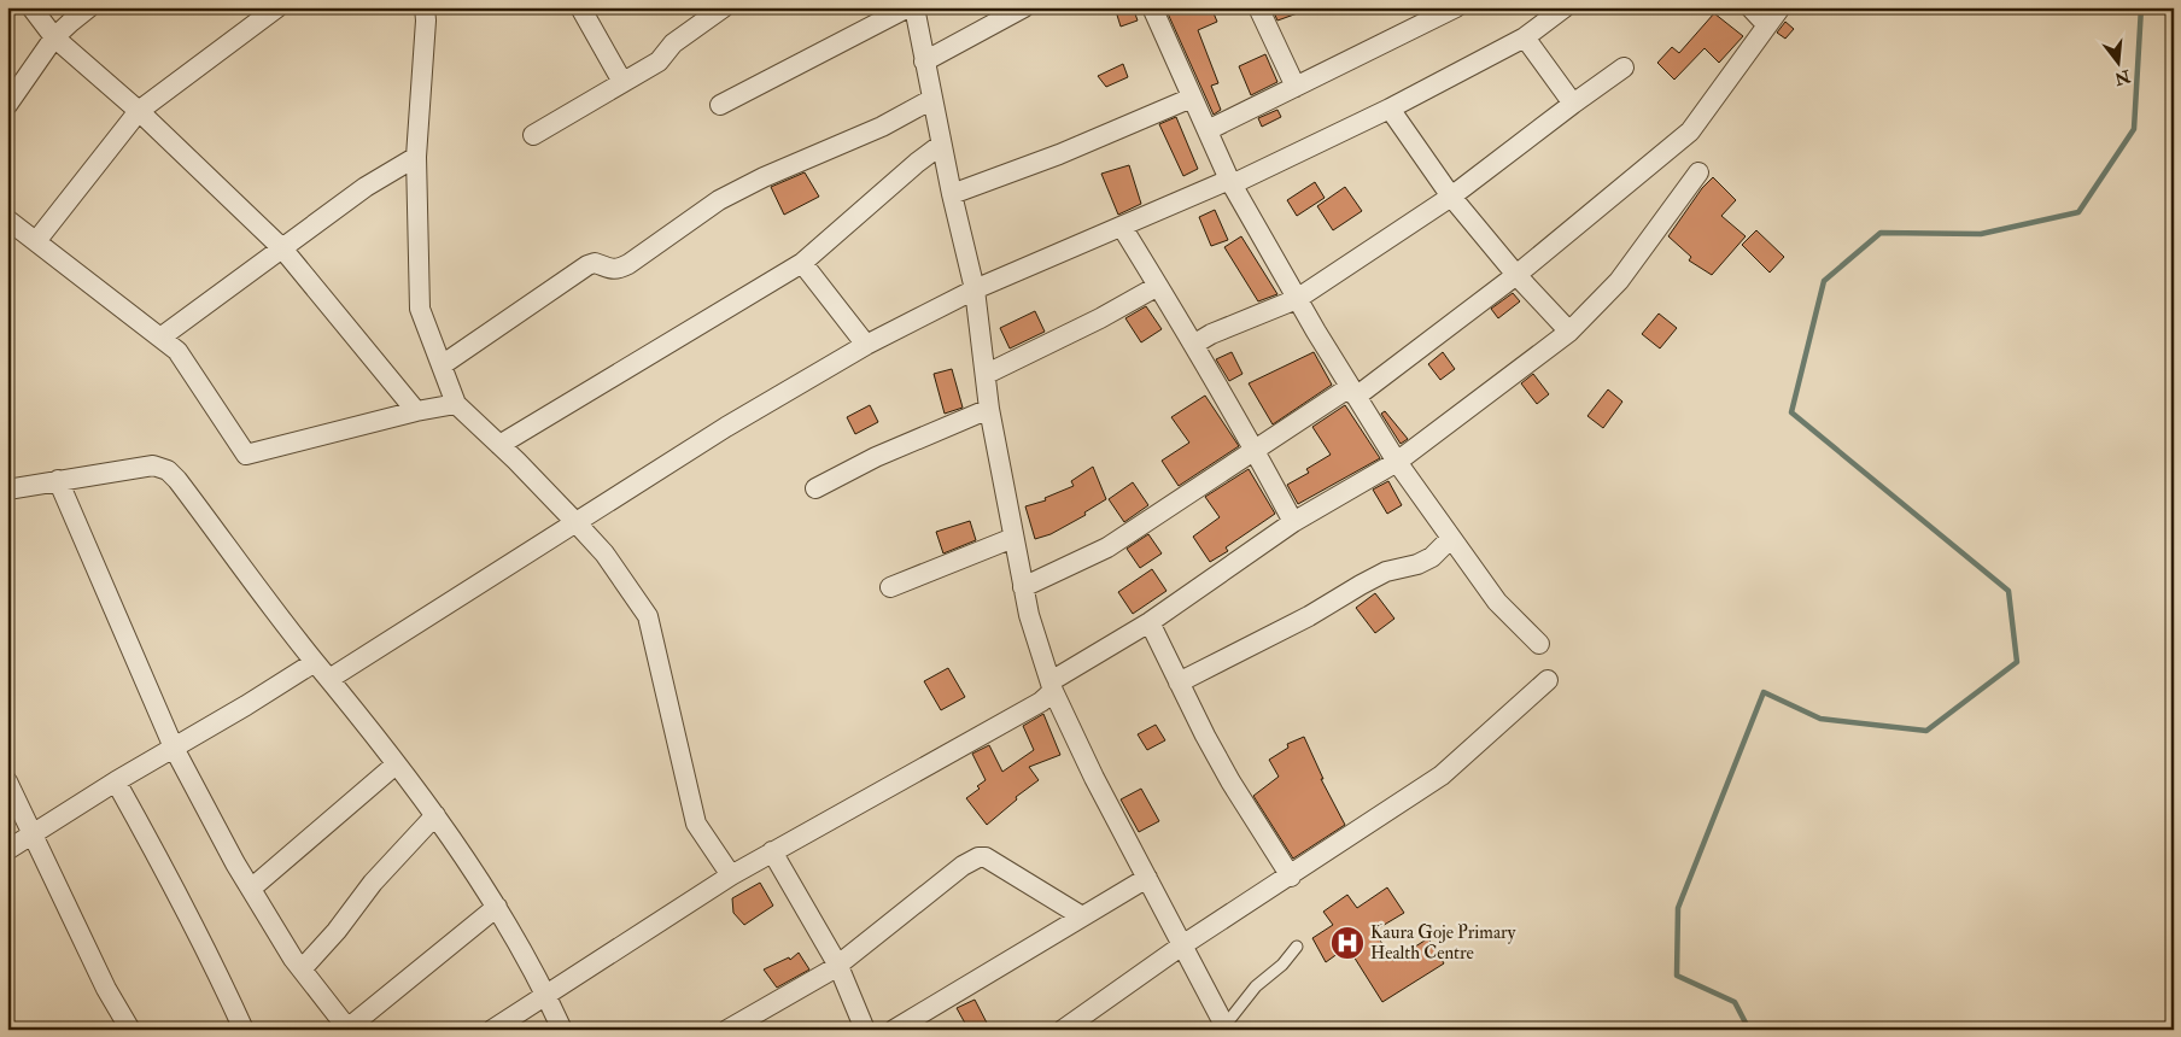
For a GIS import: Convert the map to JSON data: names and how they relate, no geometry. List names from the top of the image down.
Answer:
{
  "places": {
    "hospital": ["Kaura Goje Primary Health Centre"]
  },
  "north": "bottom"
}
